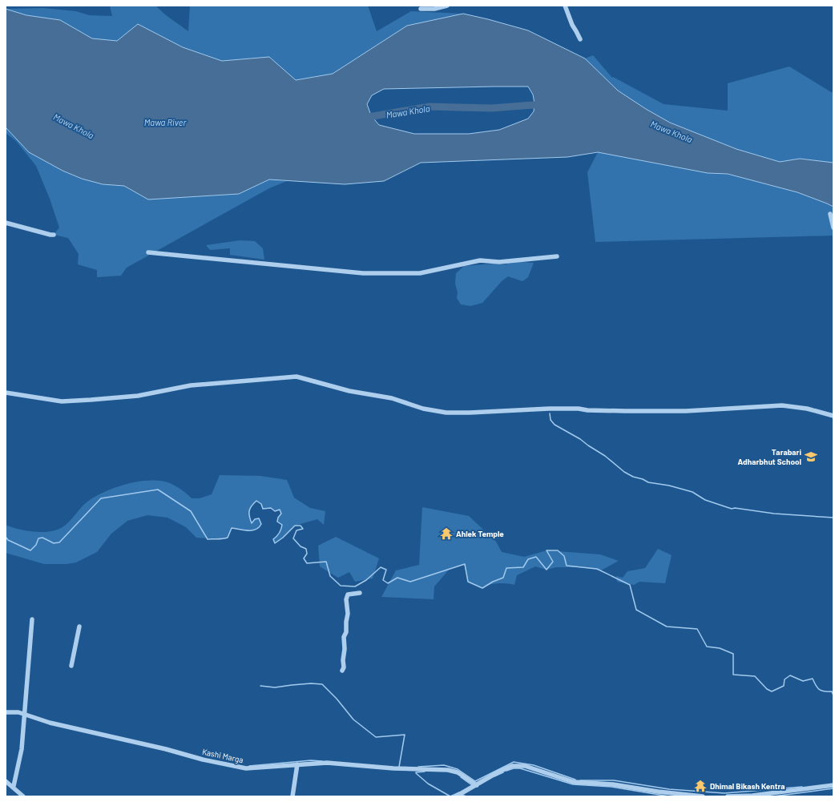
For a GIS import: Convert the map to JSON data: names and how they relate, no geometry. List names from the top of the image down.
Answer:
{
  "streets": {
    "street": ["Kashi Marga"]
  },
  "water": ["Mawa Khola", "Mawa River"],
  "places": {
    "school or university": ["Tarabari Adharbhut School"],
    "temple": ["Ahlek Temple", "Dhimal Bikash Kentra"]
  }
}
